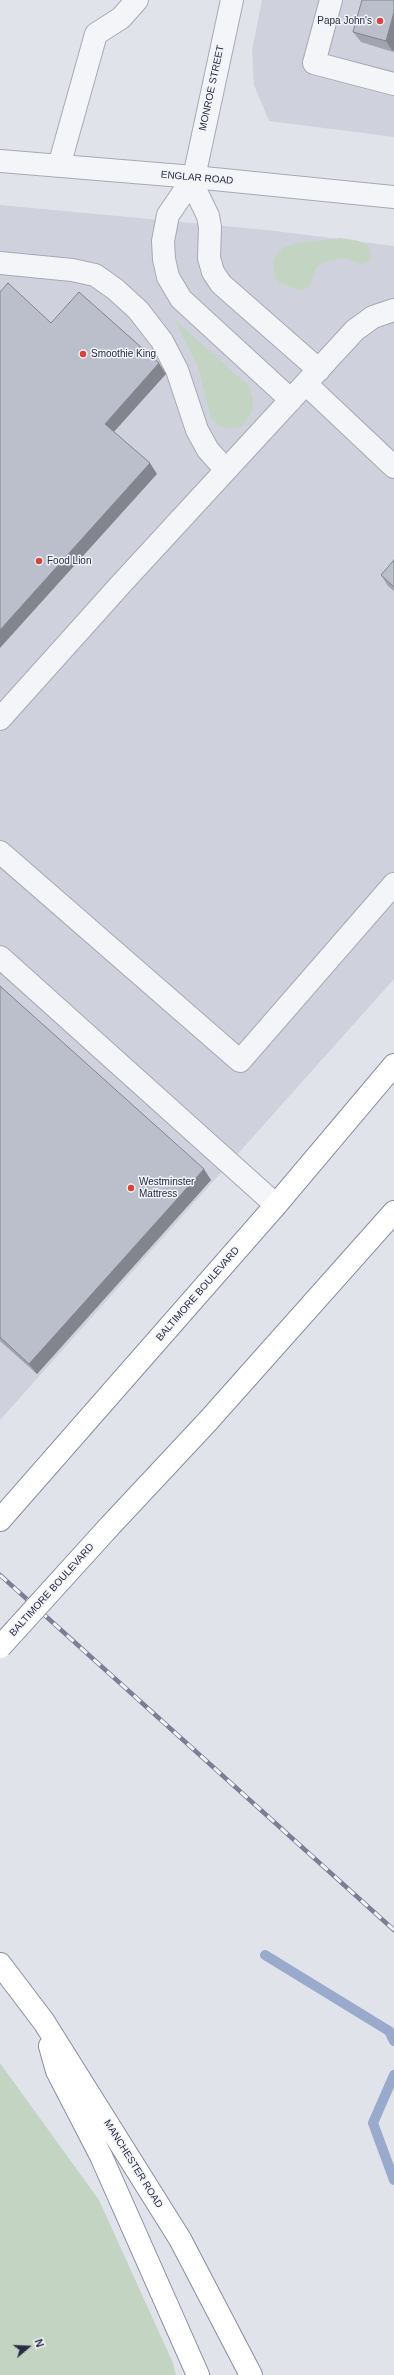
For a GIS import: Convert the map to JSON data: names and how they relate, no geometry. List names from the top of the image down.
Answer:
{
  "streets": {
    "highway": ["BALTIMORE BOULEVARD", "MANCHESTER ROAD"],
    "street": ["MONROE STREET", "ENGLAR ROAD"]
  },
  "crossings": [
    ["MONROE STREET", "ENGLAR ROAD"]
  ],
  "places": [
    "Papa John's",
    "Smoothie King",
    "Food Lion",
    "Westminster Mattress"
  ],
  "north": "right"
}
